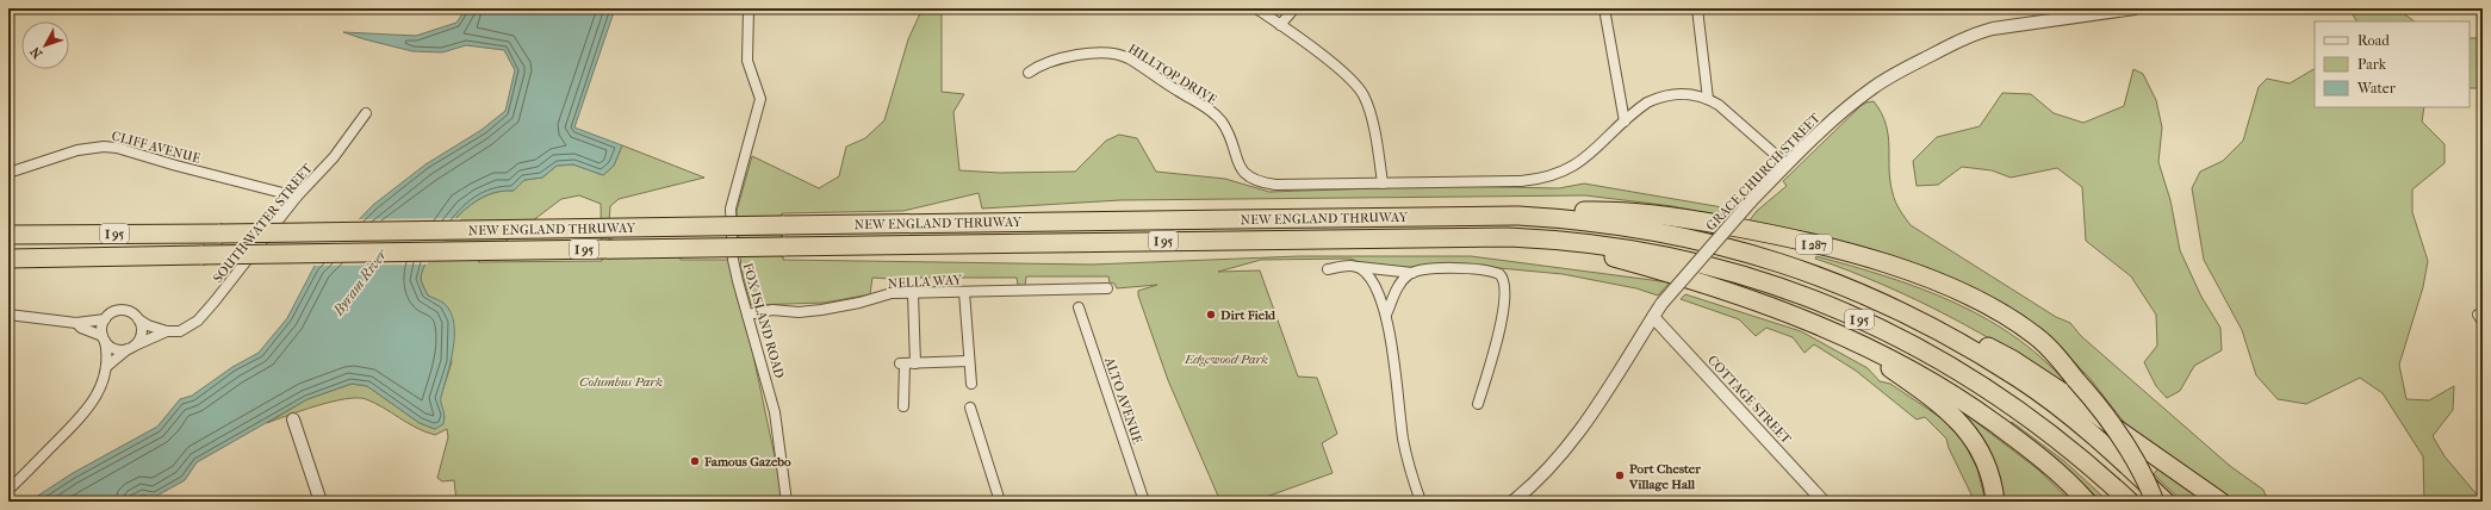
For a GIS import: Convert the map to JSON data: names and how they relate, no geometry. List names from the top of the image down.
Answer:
{
  "streets": {
    "highway": ["NEW ENGLAND THRUWAY", "I 95", "I 287"],
    "street": [
      "HILLTOP DRIVE",
      "CLIFF AVENUE",
      "GRACE CHURCH STREET",
      "SOUTH WATER STREET",
      "NELLA WAY",
      "FOX ISLAND ROAD",
      "COTTAGE STREET",
      "ALTO AVENUE"
    ]
  },
  "crossings": [
    ["CLIFF AVENUE", "SOUTH WATER STREET"],
    ["GRACE CHURCH STREET", "COTTAGE STREET"],
    ["NEW ENGLAND THRUWAY", "I 287"],
    ["NELLA WAY", "FOX ISLAND ROAD"]
  ],
  "water": ["Byram River"],
  "parks": ["Edgewood Park", "Columbus Park"],
  "places": ["Dirt Field", "Famous Gazebo", "Port Chester Village Hall"],
  "legend": ["Road", "Park", "Water"],
  "north": "bottom left"
}
